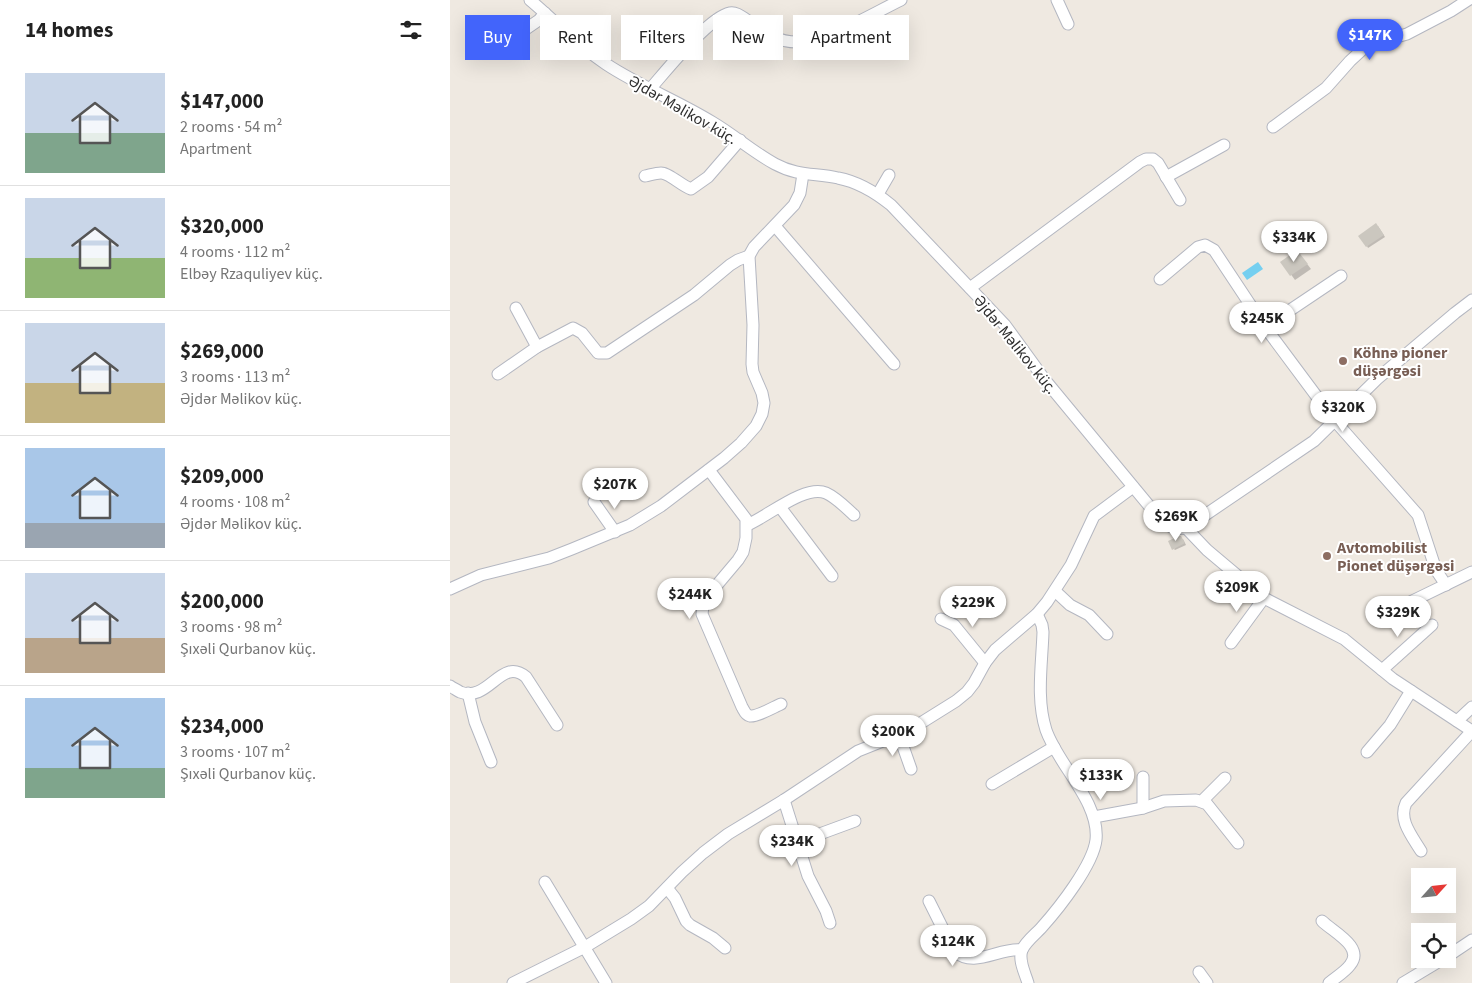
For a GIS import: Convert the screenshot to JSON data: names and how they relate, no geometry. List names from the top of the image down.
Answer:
{
  "streets": {
    "street": ["Əjdər Məlikov küç."]
  },
  "places": ["Köhnə pioner düşərgəsi", "Avtomobilist Pionet düşərgəsi"],
  "north": "top right",
  "page": {
    "heading": "14 homes",
    "chip": [
      "Buy",
      "Rent",
      "Filters",
      "New",
      "Apartment"
    ],
    "price": [
      "$147K",
      "$334K",
      "$245K",
      "$320K",
      "$207K",
      "$269K",
      "$209K",
      "$244K",
      "$229K",
      "$329K",
      "$200K",
      "$133K",
      "$234K",
      "$124K"
    ],
    "list": [
      {
        "name": "$147,000",
        "note": "2 rooms · 54 m² · Apartment"
      },
      {
        "name": "$320,000",
        "note": "4 rooms · 112 m² · Elbəy Rzaquliyev küç."
      },
      {
        "name": "$269,000",
        "note": "3 rooms · 113 m² · Əjdər Məlikov küç."
      },
      {
        "name": "$209,000",
        "note": "4 rooms · 108 m² · Əjdər Məlikov küç."
      },
      {
        "name": "$200,000",
        "note": "3 rooms · 98 m² · Şıxəli Qurbanov küç."
      },
      {
        "name": "$234,000",
        "note": "3 rooms · 107 m² · Şıxəli Qurbanov küç."
      }
    ]
  }
}
